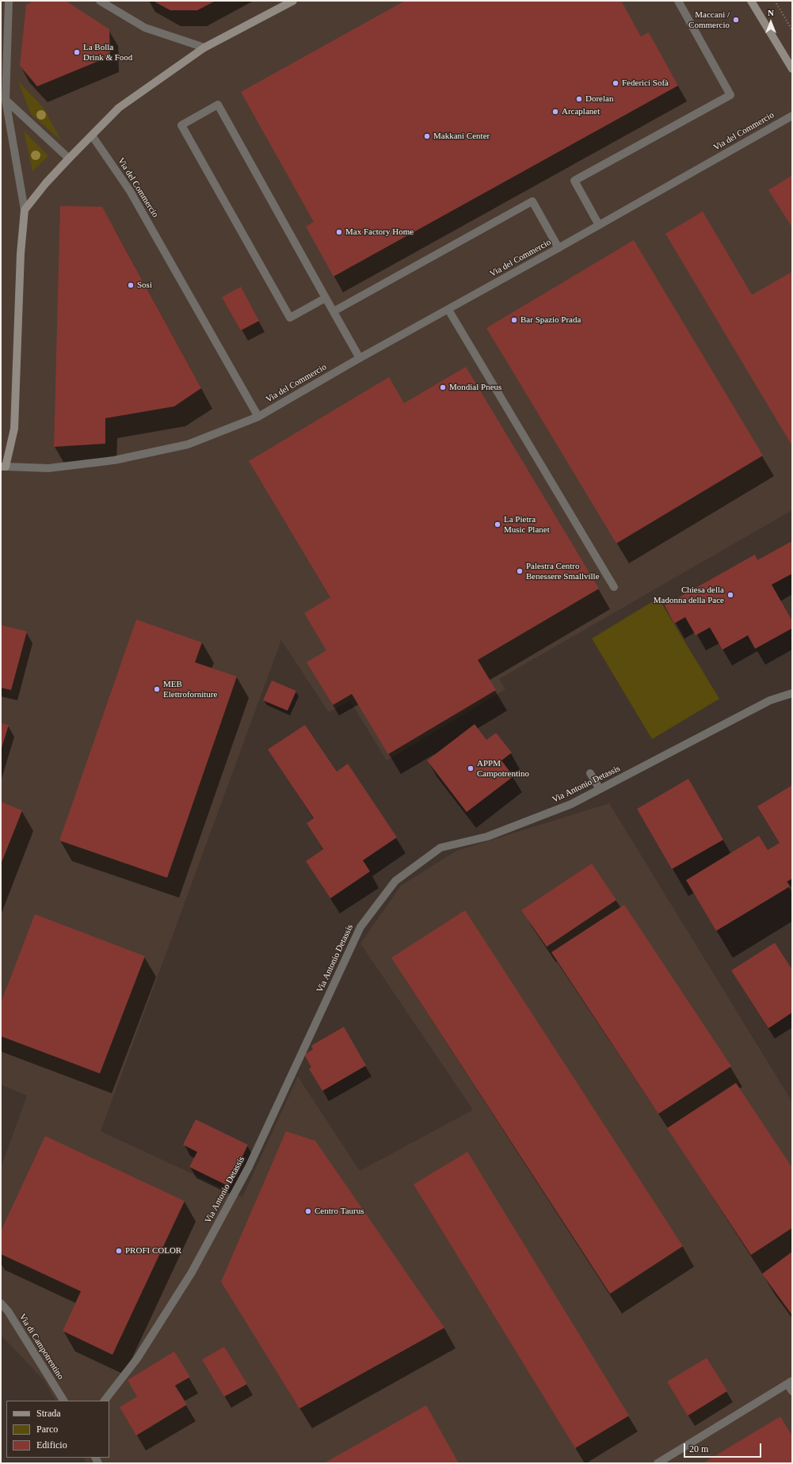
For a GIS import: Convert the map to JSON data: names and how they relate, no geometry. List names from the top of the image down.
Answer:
{
  "streets": {
    "street": ["Via del Commercio", "Via Antonio Detassis", "Via di Campotrentino"]
  },
  "places": [
    "Maccani / Commercio",
    "La Bolla Drink & Food",
    "Federici Sofà",
    "Dorelan",
    "Arcaplanet",
    "Makkani Center",
    "Max Factory Home",
    "Sosi",
    "Bar Spazio Prada",
    "Mondial Pneus",
    "La Pietra Music Planet",
    "Palestra Centro Benessere Smallville",
    "Chiesa della Madonna della Pace",
    "MEB Elettroforniture",
    "APPM Campotrentino",
    "Centro Taurus",
    "PROFI COLOR"
  ],
  "legend": ["Strada", "Parco", "Edificio"],
  "scale_bar": "20 m",
  "north": "top"
}
